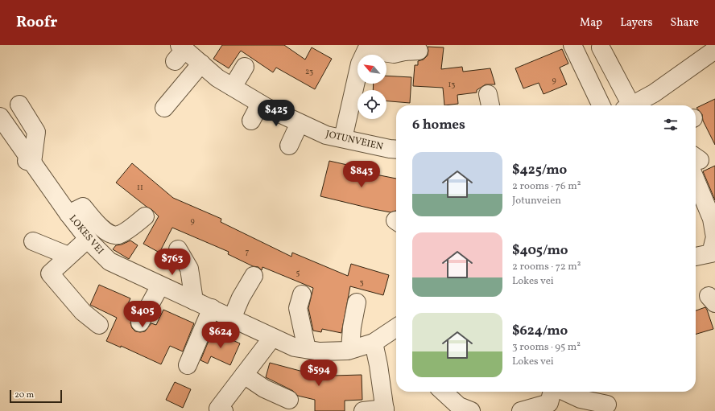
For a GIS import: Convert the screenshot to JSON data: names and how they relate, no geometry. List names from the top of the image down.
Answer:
{
  "streets": {
    "street": ["JOTUNVEIEN", "LOKES VEI"]
  },
  "house_numbers": [
    "23",
    "9",
    "13",
    "11",
    "9",
    "7",
    "5",
    "3"
  ],
  "scale_bar": "20 m",
  "north": "top left",
  "page": {
    "header": "Roofr",
    "nav": ["Map", "Layers", "Share"],
    "price": [
      "$425",
      "$843",
      "$763",
      "$405",
      "$624",
      "$594"
    ],
    "heading": "6 homes",
    "list": [
      {
        "name": "$425/mo",
        "note": "2 rooms · 76 m² · Jotunveien"
      },
      {
        "name": "$405/mo",
        "note": "2 rooms · 72 m² · Lokes vei"
      },
      {
        "name": "$624/mo",
        "note": "3 rooms · 95 m² · Lokes vei"
      }
    ],
    "scale": "20 m"
  }
}
